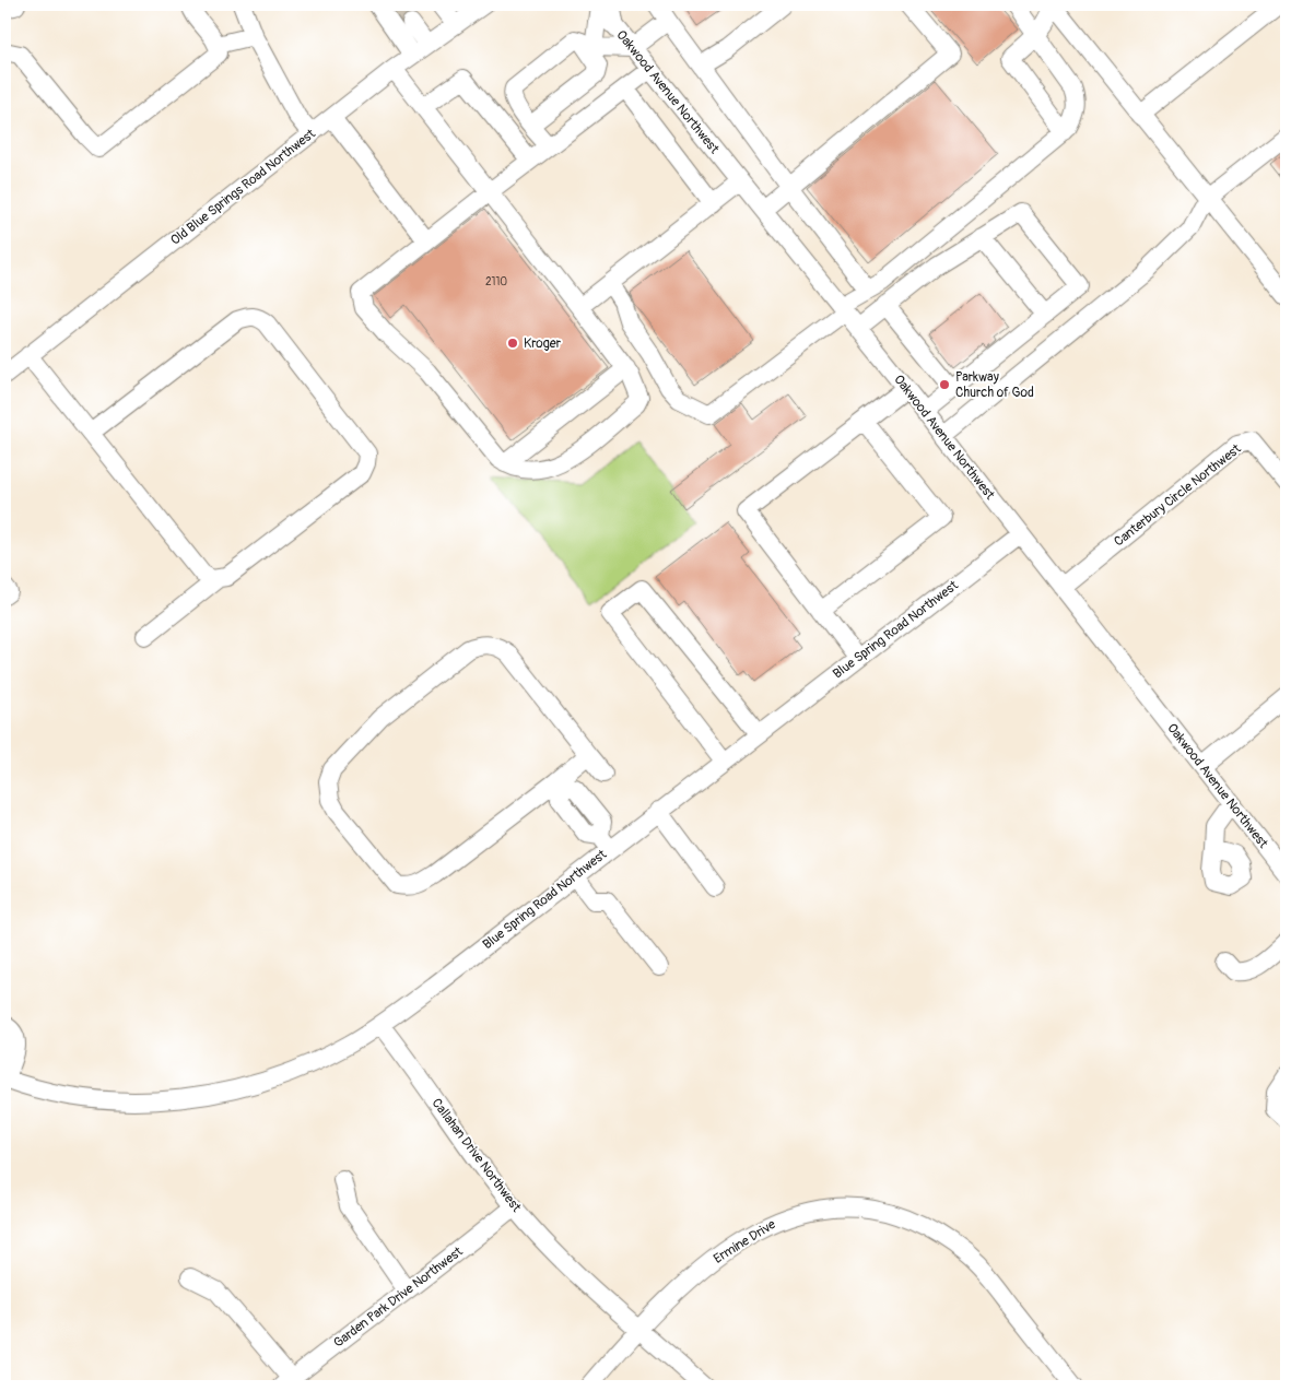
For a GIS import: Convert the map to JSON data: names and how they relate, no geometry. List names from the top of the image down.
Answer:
{
  "streets": {
    "street": [
      "Oakwood Avenue Northwest",
      "Old Blue Springs Road Northwest",
      "Canterbury Circle Northwest",
      "Blue Spring Road Northwest",
      "Callahan Drive Northwest",
      "Ermine Drive",
      "Garden Park Drive Northwest"
    ]
  },
  "crossings": [
    ["Oakwood Avenue Northwest", "Canterbury Circle Northwest"],
    ["Oakwood Avenue Northwest", "Blue Spring Road Northwest"],
    ["Blue Spring Road Northwest", "Callahan Drive Northwest"],
    ["Callahan Drive Northwest", "Ermine Drive"],
    ["Callahan Drive Northwest", "Garden Park Drive Northwest"]
  ],
  "places": ["Kroger", "Parkway Church of God"],
  "house_numbers": ["2110"]
}
